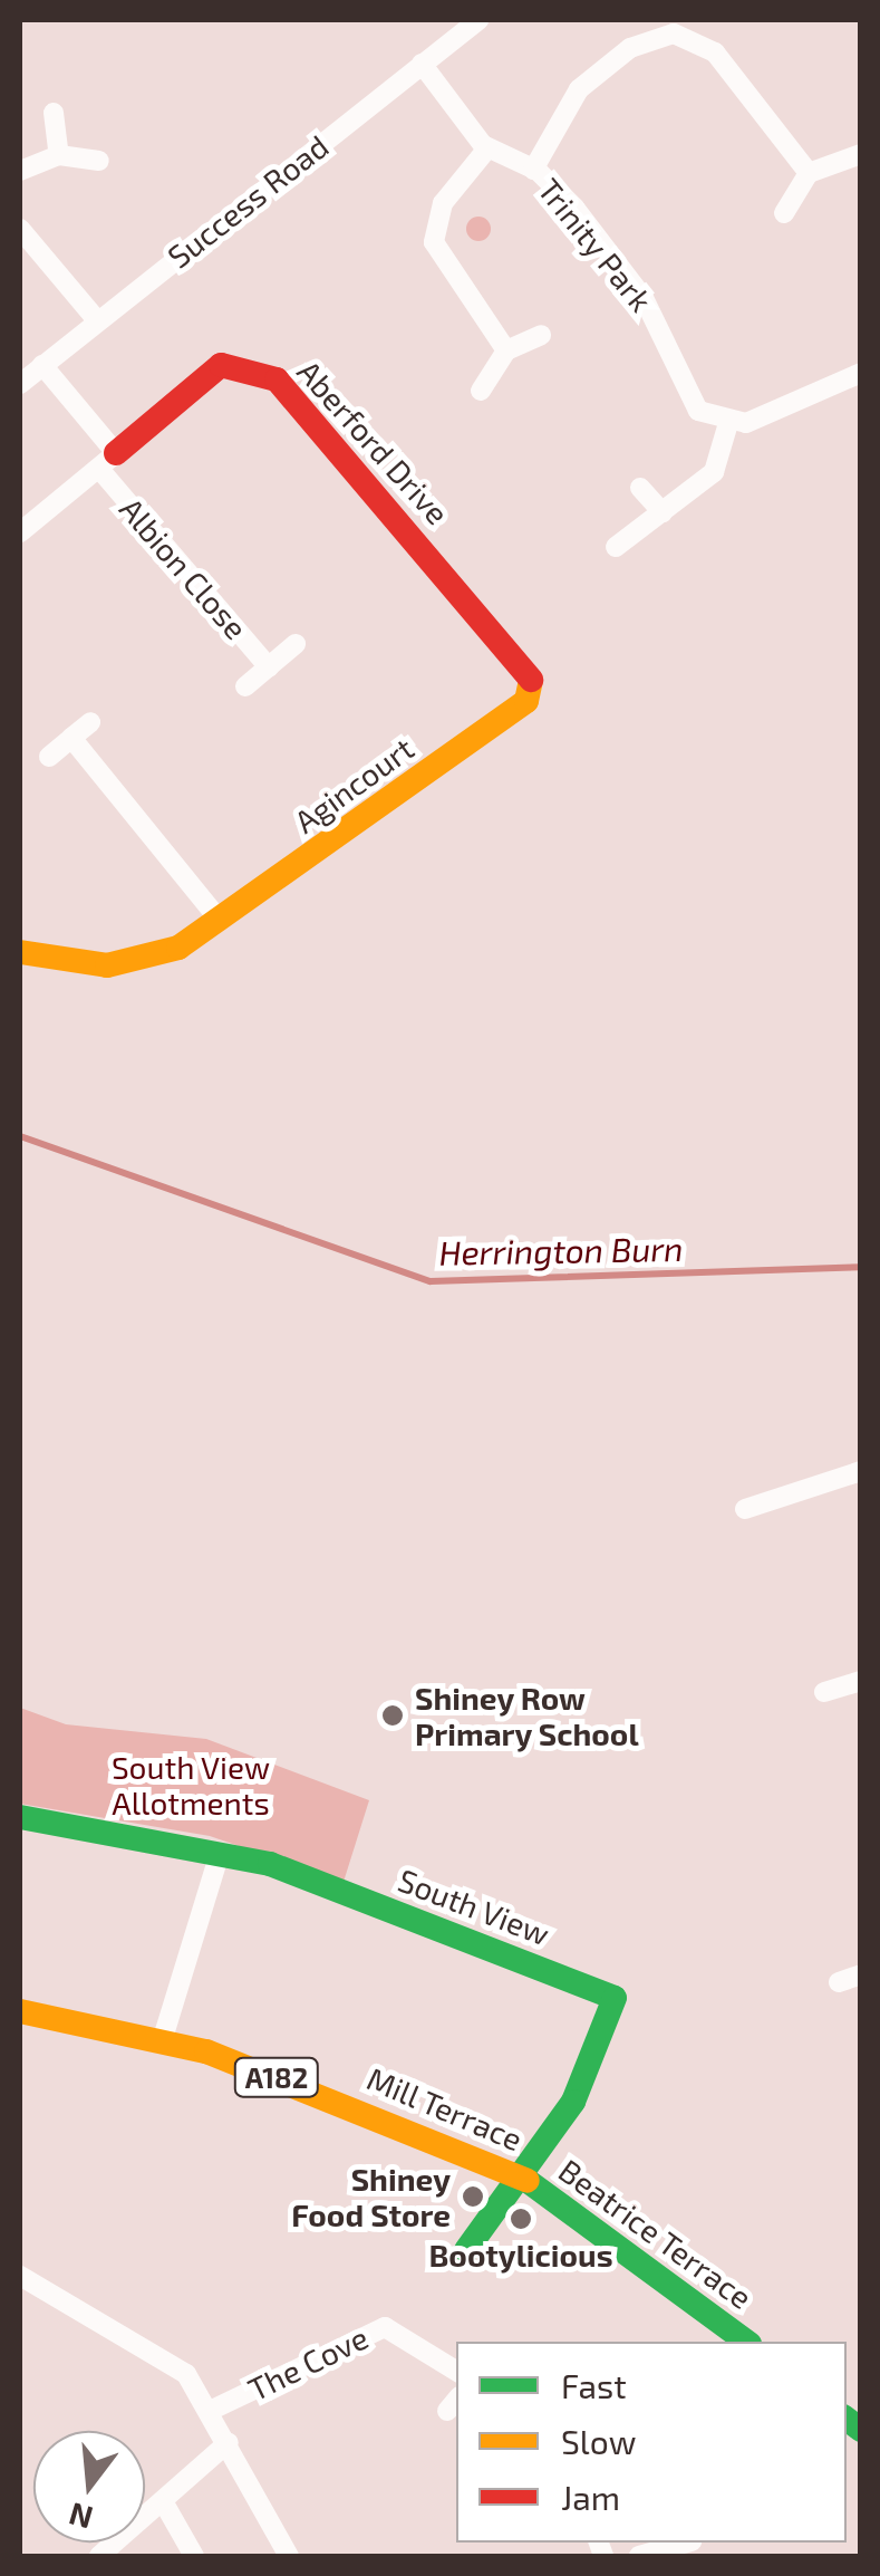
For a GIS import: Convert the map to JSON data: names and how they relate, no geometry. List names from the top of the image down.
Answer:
{
  "streets": {
    "street": [
      "Success Road",
      "Trinity Park",
      "Aberford Drive",
      "Albion Close",
      "Agincourt",
      "South View",
      "A182",
      "Mill Terrace",
      "Beatrice Terrace",
      "The Cove"
    ]
  },
  "crossings": [
    ["Success Road", "Trinity Park"],
    ["Aberford Drive", "Albion Close"],
    ["Aberford Drive", "Agincourt"],
    ["South View", "Mill Terrace"],
    ["South View", "Beatrice Terrace"],
    ["Mill Terrace", "Beatrice Terrace"]
  ],
  "water": ["Herrington Burn"],
  "parks": ["South View Allotments"],
  "places": ["Shiney Row Primary School", "Shiney Food Store", "Bootylicious"],
  "legend": ["Fast", "Slow", "Jam"],
  "north": "bottom"
}
